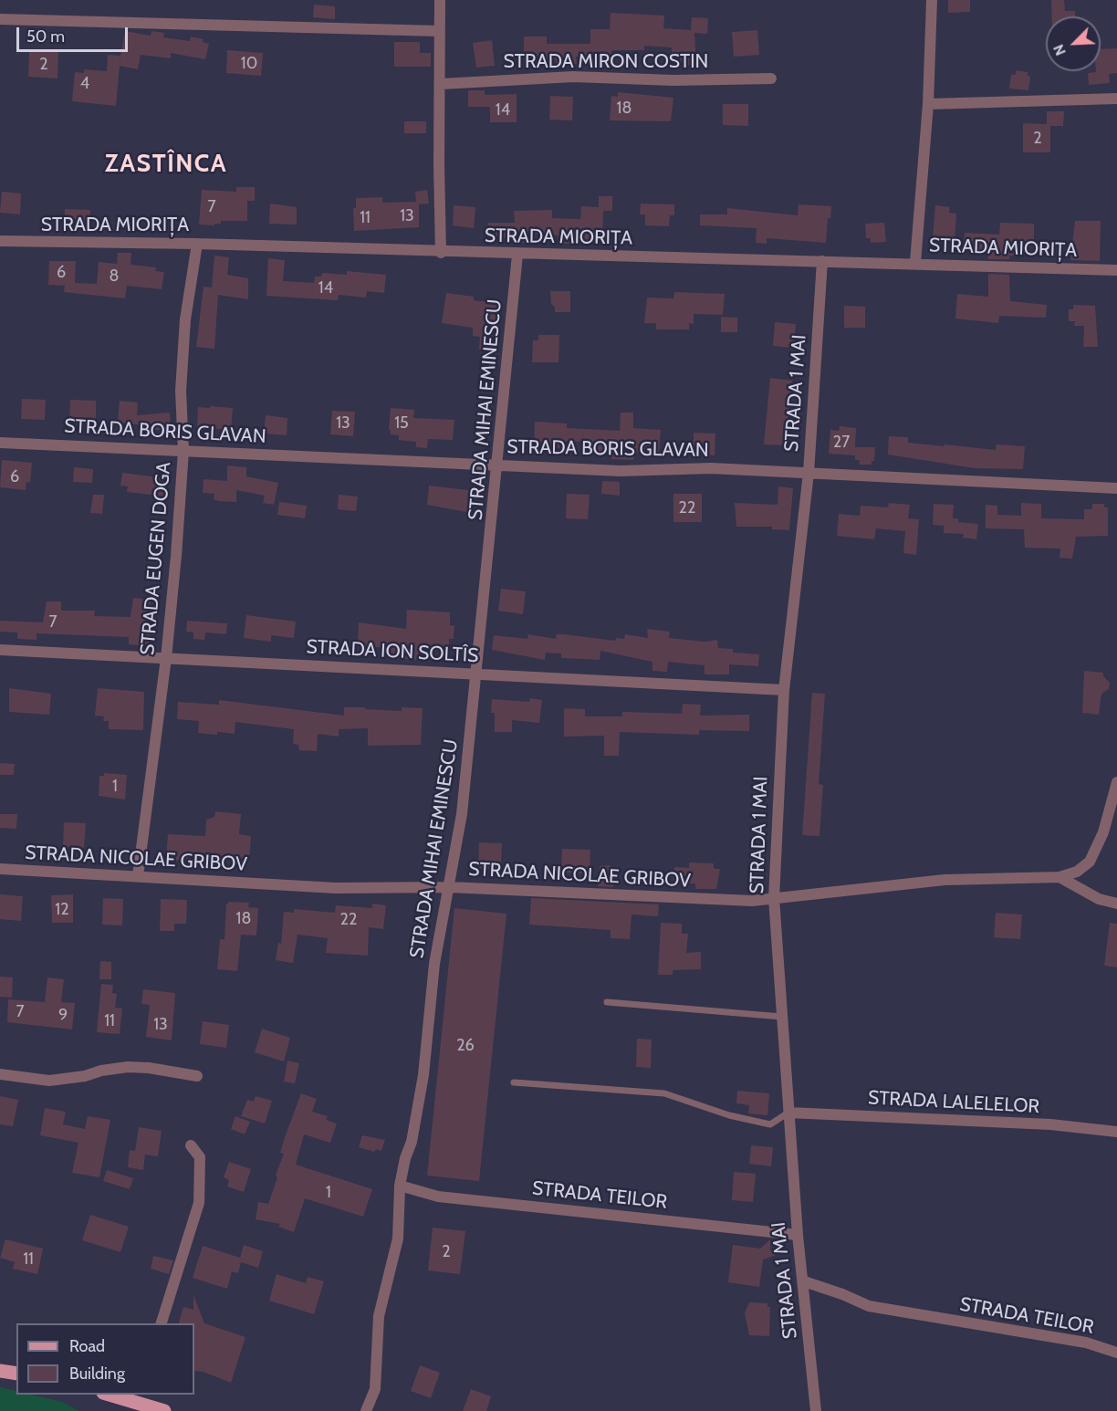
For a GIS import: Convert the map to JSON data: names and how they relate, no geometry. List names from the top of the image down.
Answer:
{
  "streets": {
    "street": [
      "STRADA MIRON COSTIN",
      "STRADA MIORIȚA",
      "STRADA 1 MAI",
      "STRADA MIHAI EMINESCU",
      "STRADA BORIS GLAVAN",
      "STRADA EUGEN DOGA",
      "STRADA ION SOLTÎS",
      "STRADA NICOLAE GRIBOV",
      "STRADA LALELELOR",
      "STRADA TEILOR"
    ]
  },
  "crossings": [
    ["STRADA MIORIȚA", "STRADA 1 MAI"],
    ["STRADA MIORIȚA", "STRADA MIHAI EMINESCU"],
    ["STRADA MIORIȚA", "STRADA EUGEN DOGA"],
    ["STRADA 1 MAI", "STRADA BORIS GLAVAN"],
    ["STRADA 1 MAI", "STRADA ION SOLTÎS"],
    ["STRADA 1 MAI", "STRADA NICOLAE GRIBOV"],
    ["STRADA 1 MAI", "STRADA LALELELOR"],
    ["STRADA 1 MAI", "STRADA TEILOR"],
    ["STRADA MIHAI EMINESCU", "STRADA BORIS GLAVAN"],
    ["STRADA MIHAI EMINESCU", "STRADA ION SOLTÎS"],
    ["STRADA MIHAI EMINESCU", "STRADA NICOLAE GRIBOV"],
    ["STRADA MIHAI EMINESCU", "STRADA TEILOR"],
    ["STRADA BORIS GLAVAN", "STRADA EUGEN DOGA"],
    ["STRADA EUGEN DOGA", "STRADA ION SOLTÎS"],
    ["STRADA EUGEN DOGA", "STRADA NICOLAE GRIBOV"]
  ],
  "districts": ["ZASTÎNCA"],
  "house_numbers": [
    "10",
    "2",
    "4",
    "18",
    "14",
    "2",
    "7",
    "13",
    "11",
    "6",
    "8",
    "14",
    "13",
    "15",
    "27",
    "6",
    "22",
    "7",
    "1",
    "12",
    "18",
    "22",
    "7",
    "9",
    "11",
    "13",
    "26",
    "1",
    "2",
    "11"
  ],
  "legend": ["Road", "Building"],
  "scale_bar": "50 m",
  "north": "bottom left"
}
